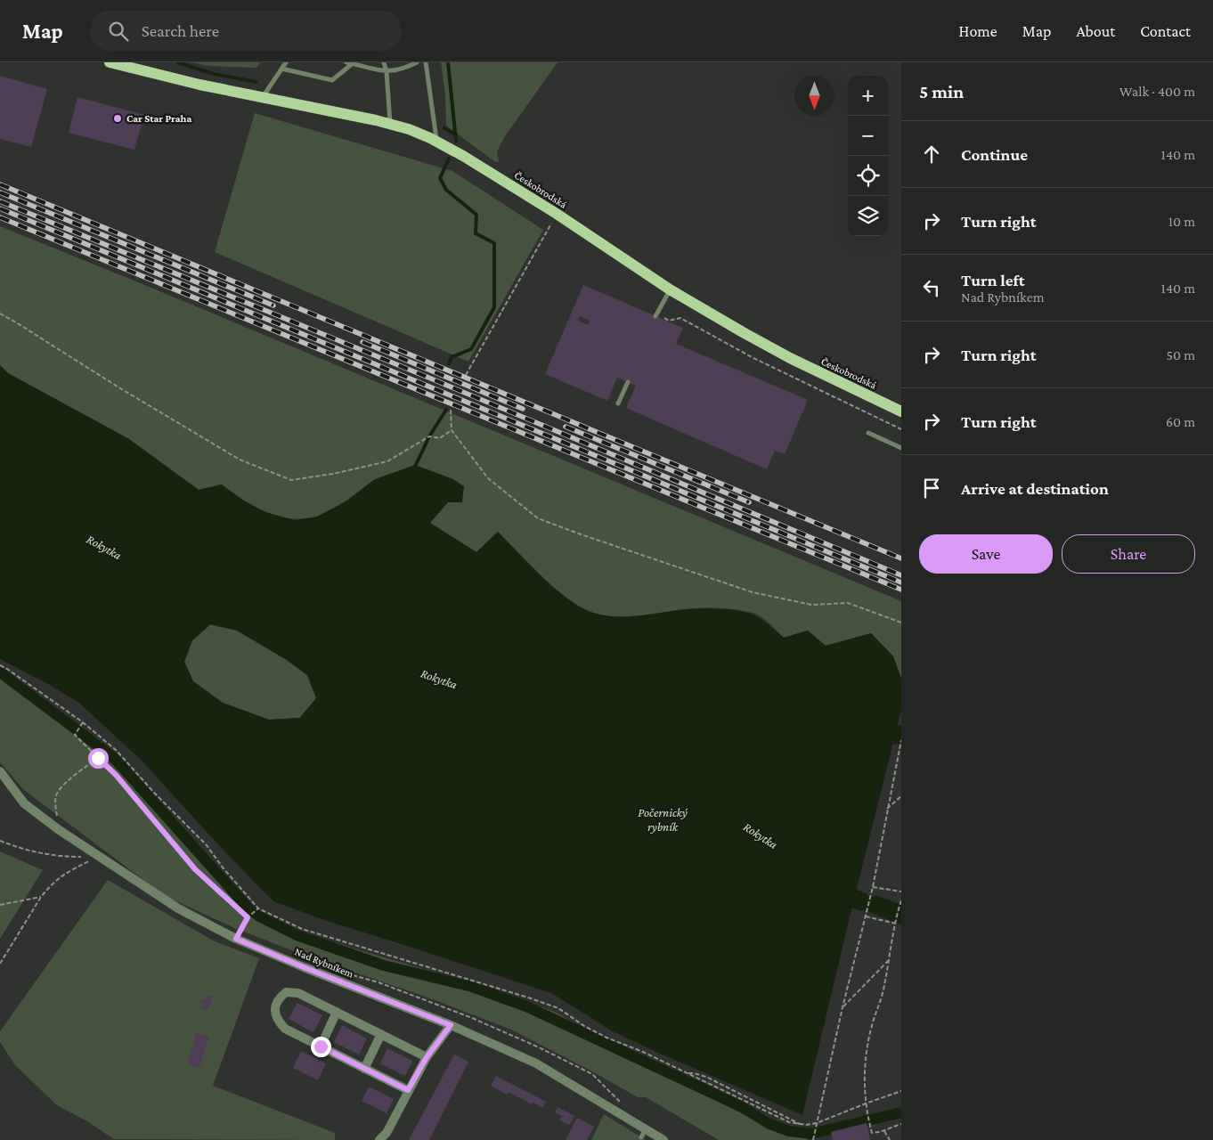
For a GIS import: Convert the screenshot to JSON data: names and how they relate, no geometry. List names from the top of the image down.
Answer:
{
  "streets": {
    "main road": ["Českobrodská"],
    "street": ["Nad Rybníkem"]
  },
  "water": ["Rokytka", "Počernický rybník"],
  "places": ["Car Star Praha"],
  "north": "bottom",
  "page": {
    "header": "Map",
    "search": "Search here",
    "nav": [
      "Home",
      "Map",
      "About",
      "Contact"
    ],
    "heading": ["5 min", "Walk · 400 m"],
    "map_buttons": ["+", "−"],
    "list": [
      ["Continue", "140 m"],
      ["Turn right", "10 m"],
      ["Turn left", "Nad Rybníkem", "140 m"],
      ["Turn right", "50 m"],
      ["Turn right", "60 m"],
      "Arrive at destination"
    ],
    "buttons": ["Save", "Share"]
  }
}
